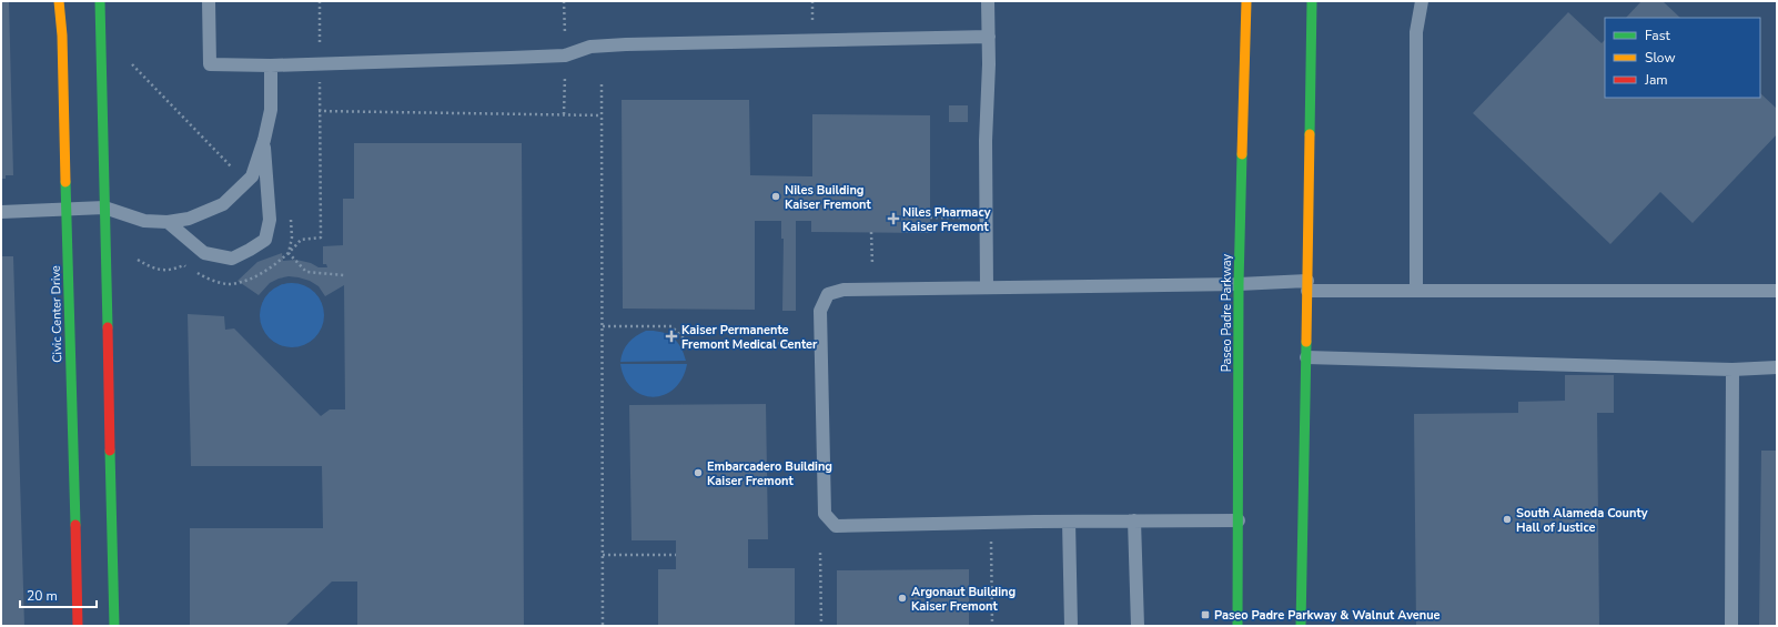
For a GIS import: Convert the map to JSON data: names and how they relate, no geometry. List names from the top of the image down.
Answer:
{
  "streets": {
    "main road": ["Paseo Padre Parkway", "Civic Center Drive"]
  },
  "places": {
    "other": [
      "Niles Building Kaiser Fremont",
      "Embarcadero Building Kaiser Fremont",
      "South Alameda County Hall of Justice",
      "Argonaut Building Kaiser Fremont"
    ],
    "health": ["Niles Pharmacy Kaiser Fremont", "Kaiser Permanente Fremont Medical Center"],
    "transit": ["Paseo Padre Parkway & Walnut Avenue"]
  },
  "legend": ["Fast", "Slow", "Jam"],
  "scale_bar": "20 m"
}
